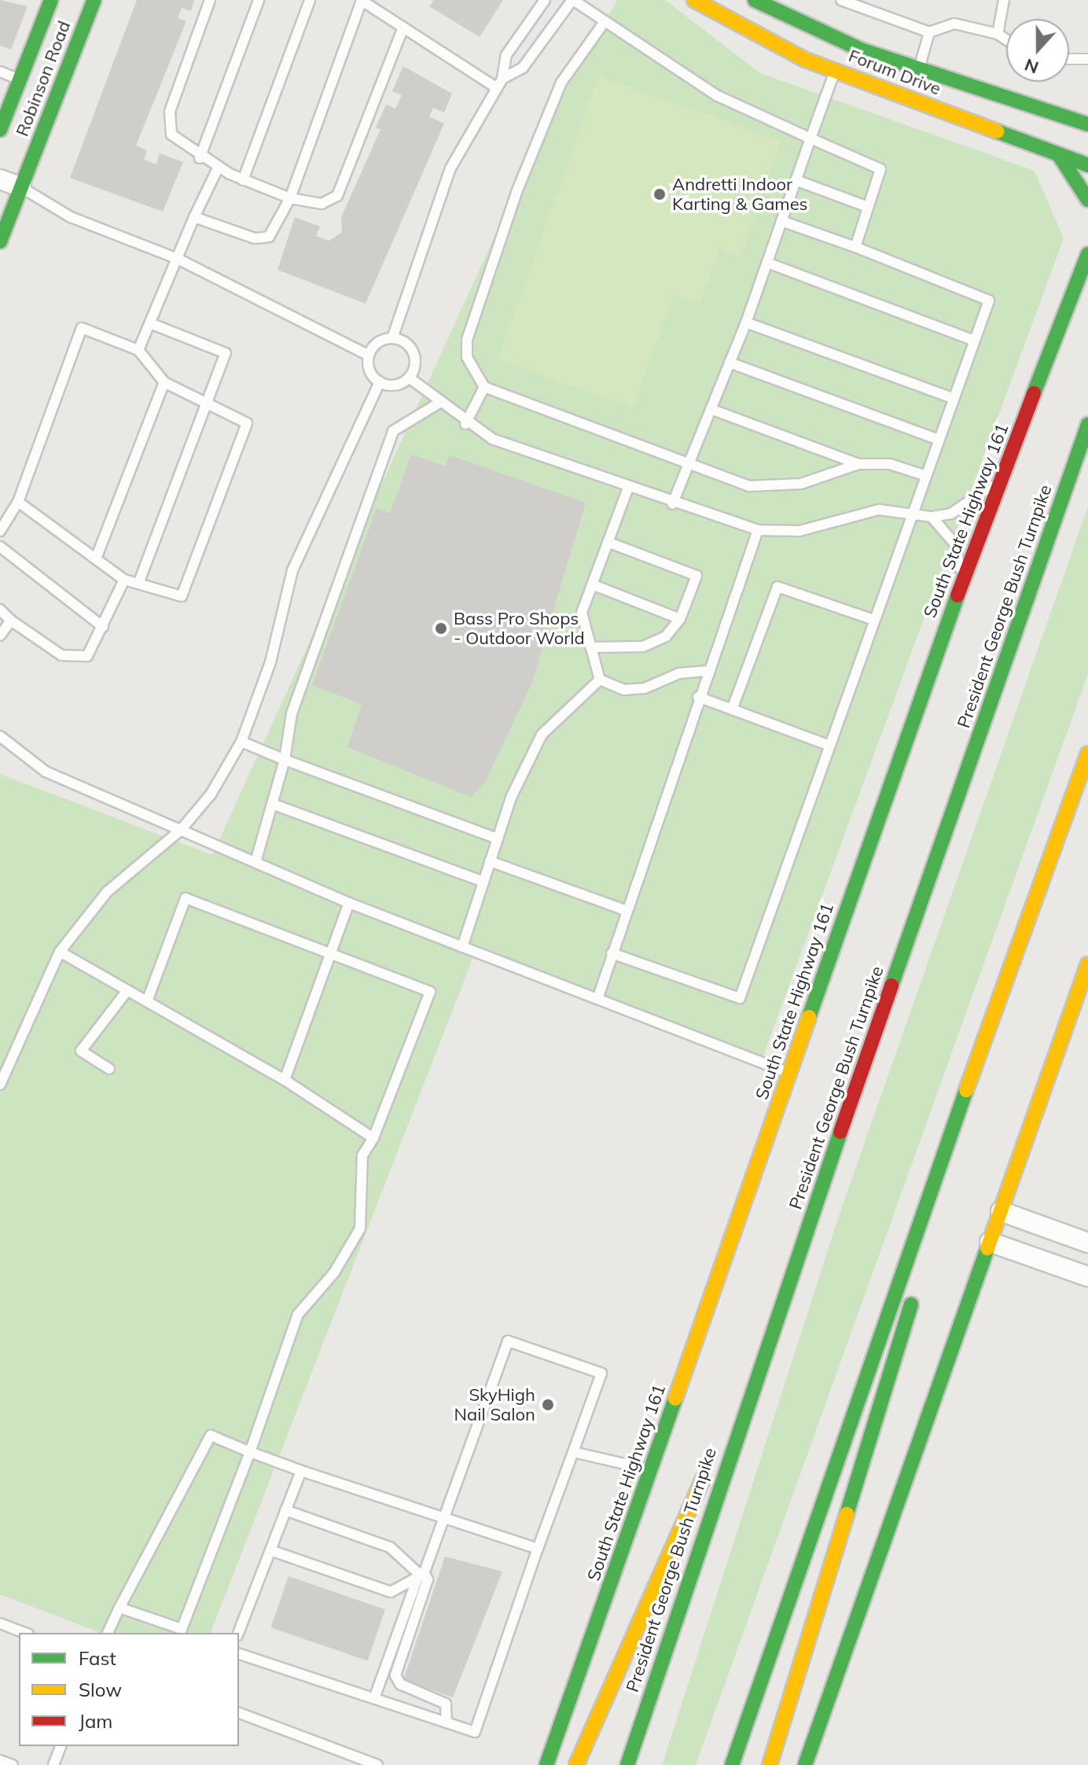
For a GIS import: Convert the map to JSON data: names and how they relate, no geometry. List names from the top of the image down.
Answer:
{
  "streets": {
    "main road": [
      "Forum Drive",
      "Robinson Road",
      "South State Highway 161",
      "President George Bush Turnpike"
    ]
  },
  "places": ["Andretti Indoor Karting & Games", "Bass Pro Shops - Outdoor World", "SkyHigh Nail Salon"],
  "legend": ["Fast", "Slow", "Jam"],
  "north": "bottom"
}
